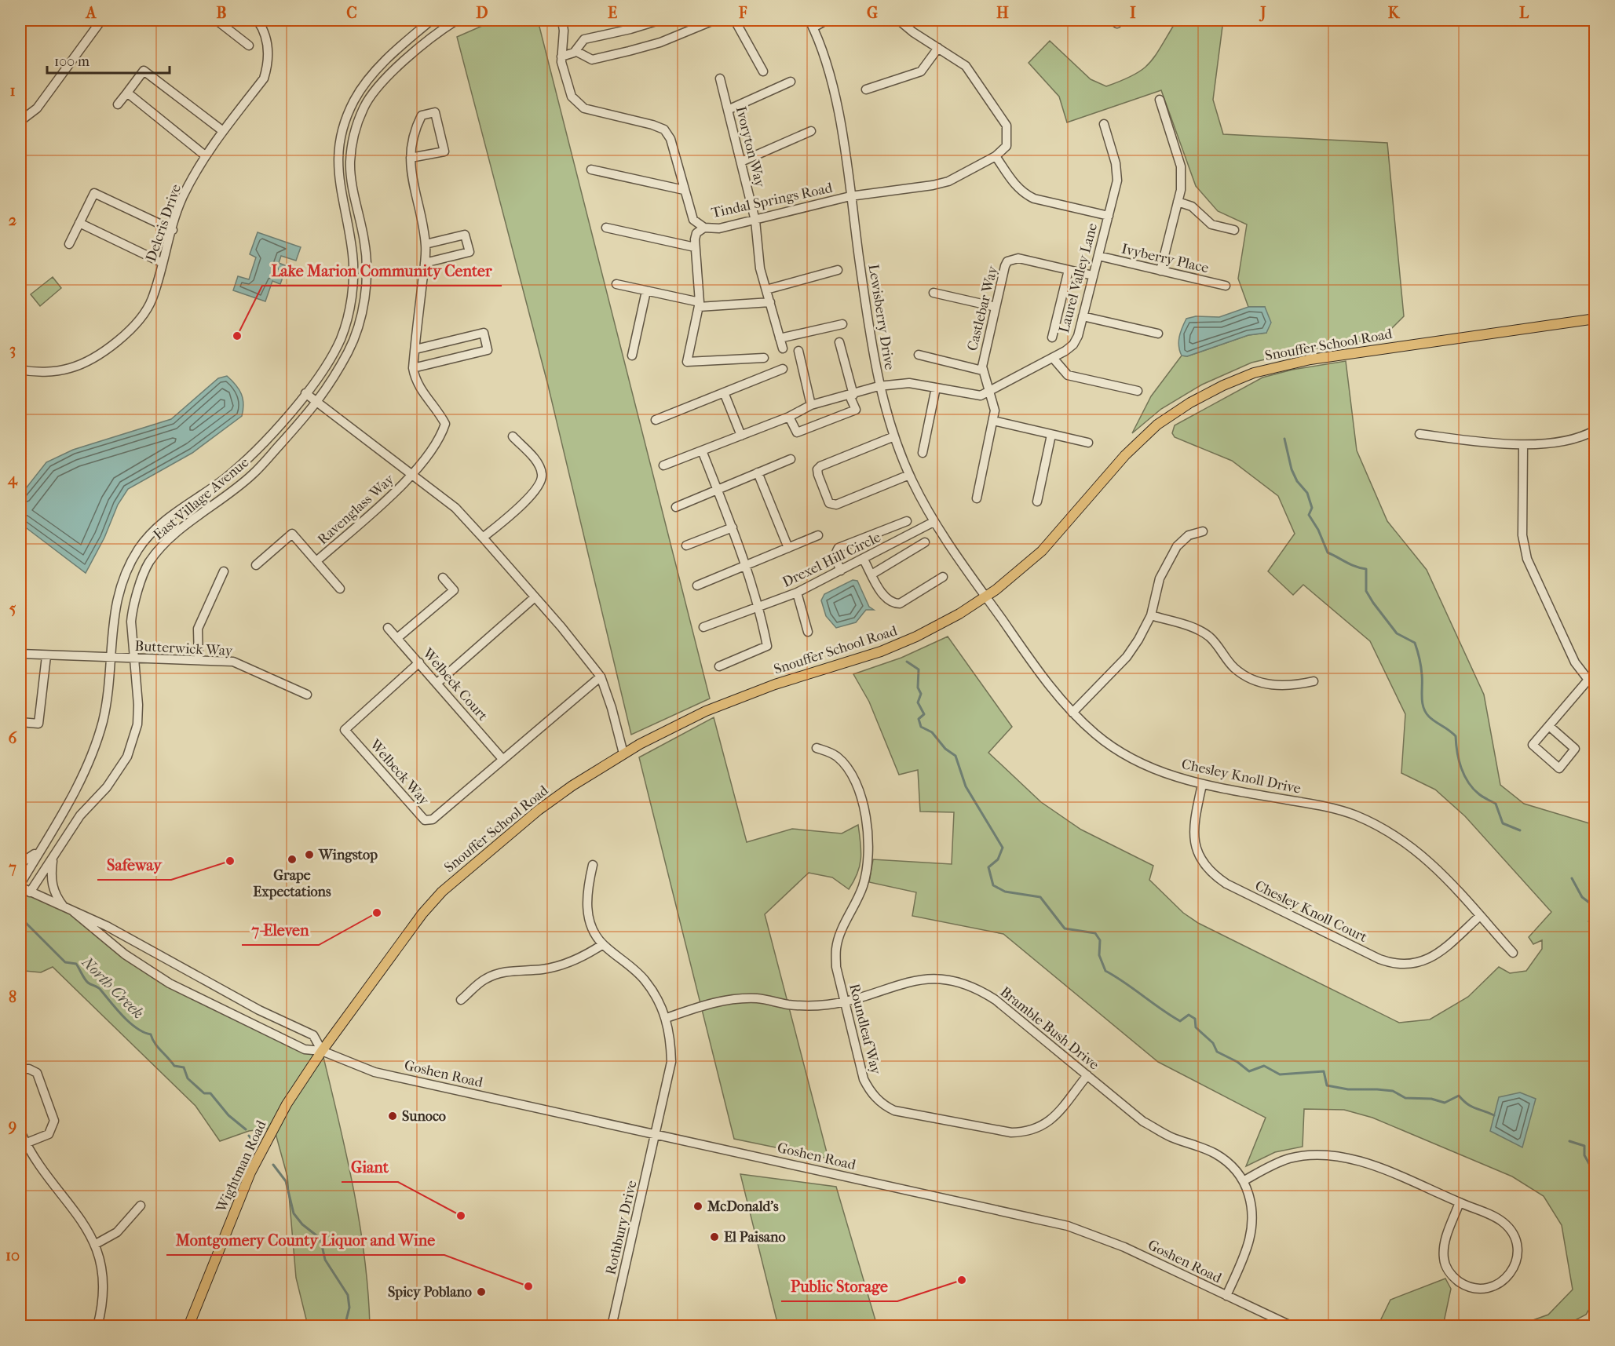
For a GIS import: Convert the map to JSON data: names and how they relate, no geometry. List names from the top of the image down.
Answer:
{
  "streets": {
    "main road": ["Snouffer School Road", "Wightman Road"],
    "street": [
      "Ivoryton Way",
      "Tindal Springs Road",
      "Delcris Drive",
      "Ivyberry Place",
      "Laurel Valley Lane",
      "Castlebar Way",
      "Lewisberry Drive",
      "East Village Avenue",
      "Ravenglass Way",
      "Drexel Hill Circle",
      "Butterwick Way",
      "Welbeck Court",
      "Welbeck Way",
      "Chesley Knoll Drive",
      "Chesley Knoll Court",
      "Bramble Bush Drive",
      "Roundleaf Way",
      "Goshen Road",
      "Rothbury Drive"
    ]
  },
  "crossings": [
    ["Ivoryton Way", "Tindal Springs Road"],
    ["Tindal Springs Road", "Lewisberry Drive"],
    ["Ivyberry Place", "Laurel Valley Lane"],
    ["Laurel Valley Lane", "Castlebar Way"],
    ["Laurel Valley Lane", "Lewisberry Drive"],
    ["Lewisberry Drive", "Snouffer School Road"],
    ["Lewisberry Drive", "Drexel Hill Circle"],
    ["Lewisberry Drive", "Chesley Knoll Drive"],
    ["Snouffer School Road", "Chesley Knoll Drive"],
    ["Snouffer School Road", "Goshen Road"],
    ["Snouffer School Road", "Wightman Road"],
    ["East Village Avenue", "Butterwick Way"],
    ["East Village Avenue", "Goshen Road"],
    ["Welbeck Court", "Welbeck Way"],
    ["Chesley Knoll Drive", "Chesley Knoll Court"],
    ["Bramble Bush Drive", "Roundleaf Way"],
    ["Bramble Bush Drive", "Goshen Road"],
    ["Bramble Bush Drive", "Rothbury Drive"],
    ["Goshen Road", "Wightman Road"],
    ["Goshen Road", "Rothbury Drive"]
  ],
  "water": ["North Creek"],
  "places": [
    "Lake Marion Community Center",
    "Wingstop",
    "Grape Expectations",
    "Safeway",
    "7-Eleven",
    "Sunoco",
    "McDonald's",
    "Giant",
    "El Paisano",
    "Public Storage",
    "Montgomery County Liquor and Wine",
    "Spicy Poblano"
  ],
  "scale_bar": "100 m",
  "grid": {
    "columns": [
      "A",
      "B",
      "C",
      "D",
      "E",
      "F",
      "G",
      "H",
      "I",
      "J",
      "K",
      "L"
    ],
    "rows": [
      "1",
      "2",
      "3",
      "4",
      "5",
      "6",
      "7",
      "8",
      "9",
      "10"
    ]
  }
}
